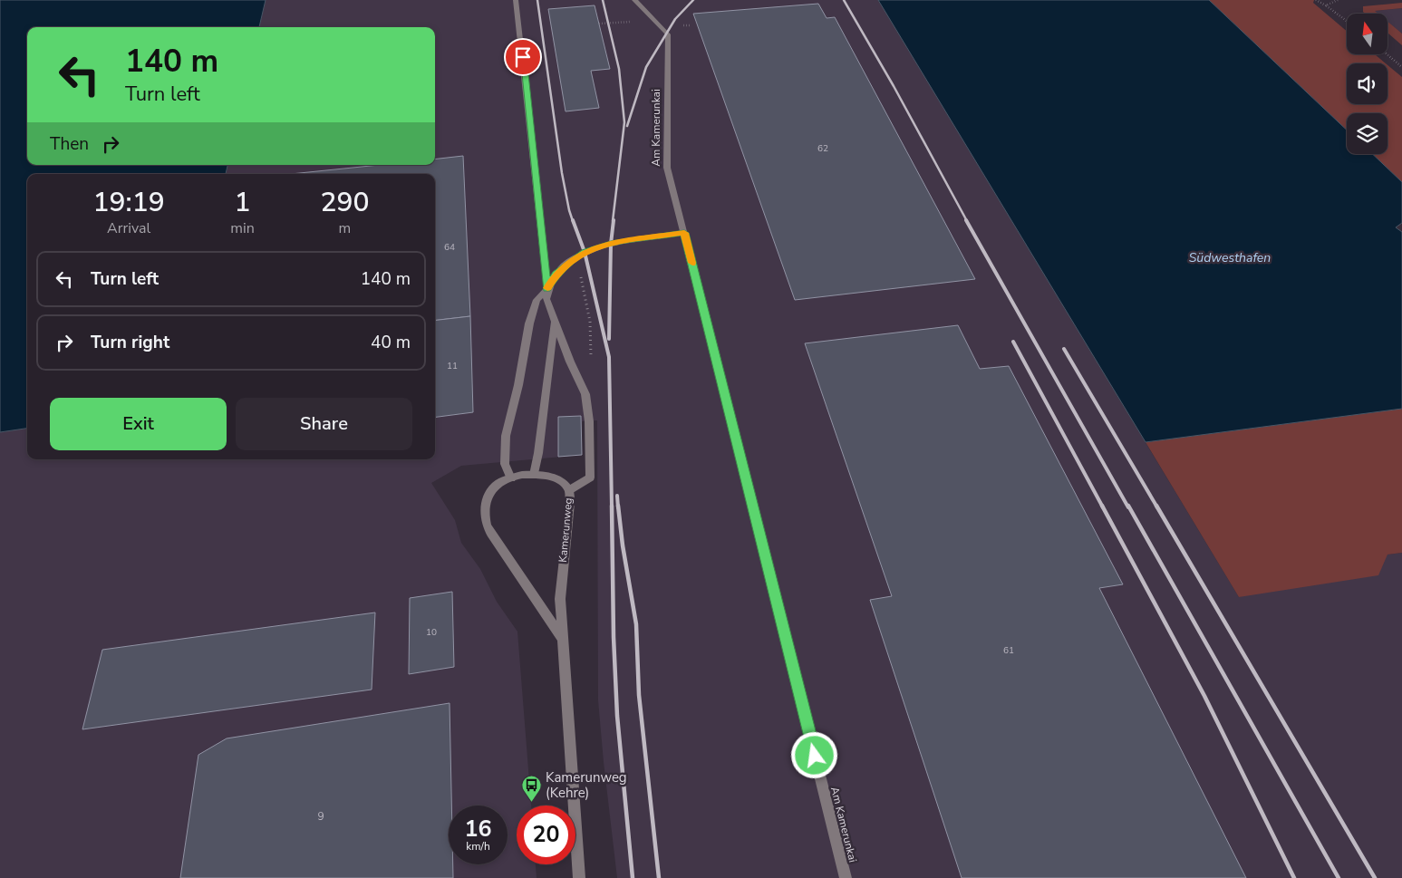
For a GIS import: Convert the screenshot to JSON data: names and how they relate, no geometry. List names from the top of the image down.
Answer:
{
  "streets": {
    "street": ["Am Kamerunkai", "Kamerunweg"]
  },
  "water": ["Südwesthafen"],
  "places": {
    "bus stop": ["Kamerunweg (Kehre)"]
  },
  "house_numbers": [
    "62",
    "64",
    "11",
    "10",
    "61",
    "9"
  ],
  "north": "top",
  "page": {
    "turn": ["140 m", "Turn left"],
    "then": "Then",
    "eta": [
      "19:19",
      "Arrival",
      "1",
      "min",
      "290",
      "m"
    ],
    "list": [
      {
        "name": "Turn left",
        "value": "140 m"
      },
      {
        "name": "Turn right",
        "value": "40 m"
      }
    ],
    "buttons": ["Exit", "Share"],
    "speed": "16 km/h",
    "limit": "20"
  }
}
